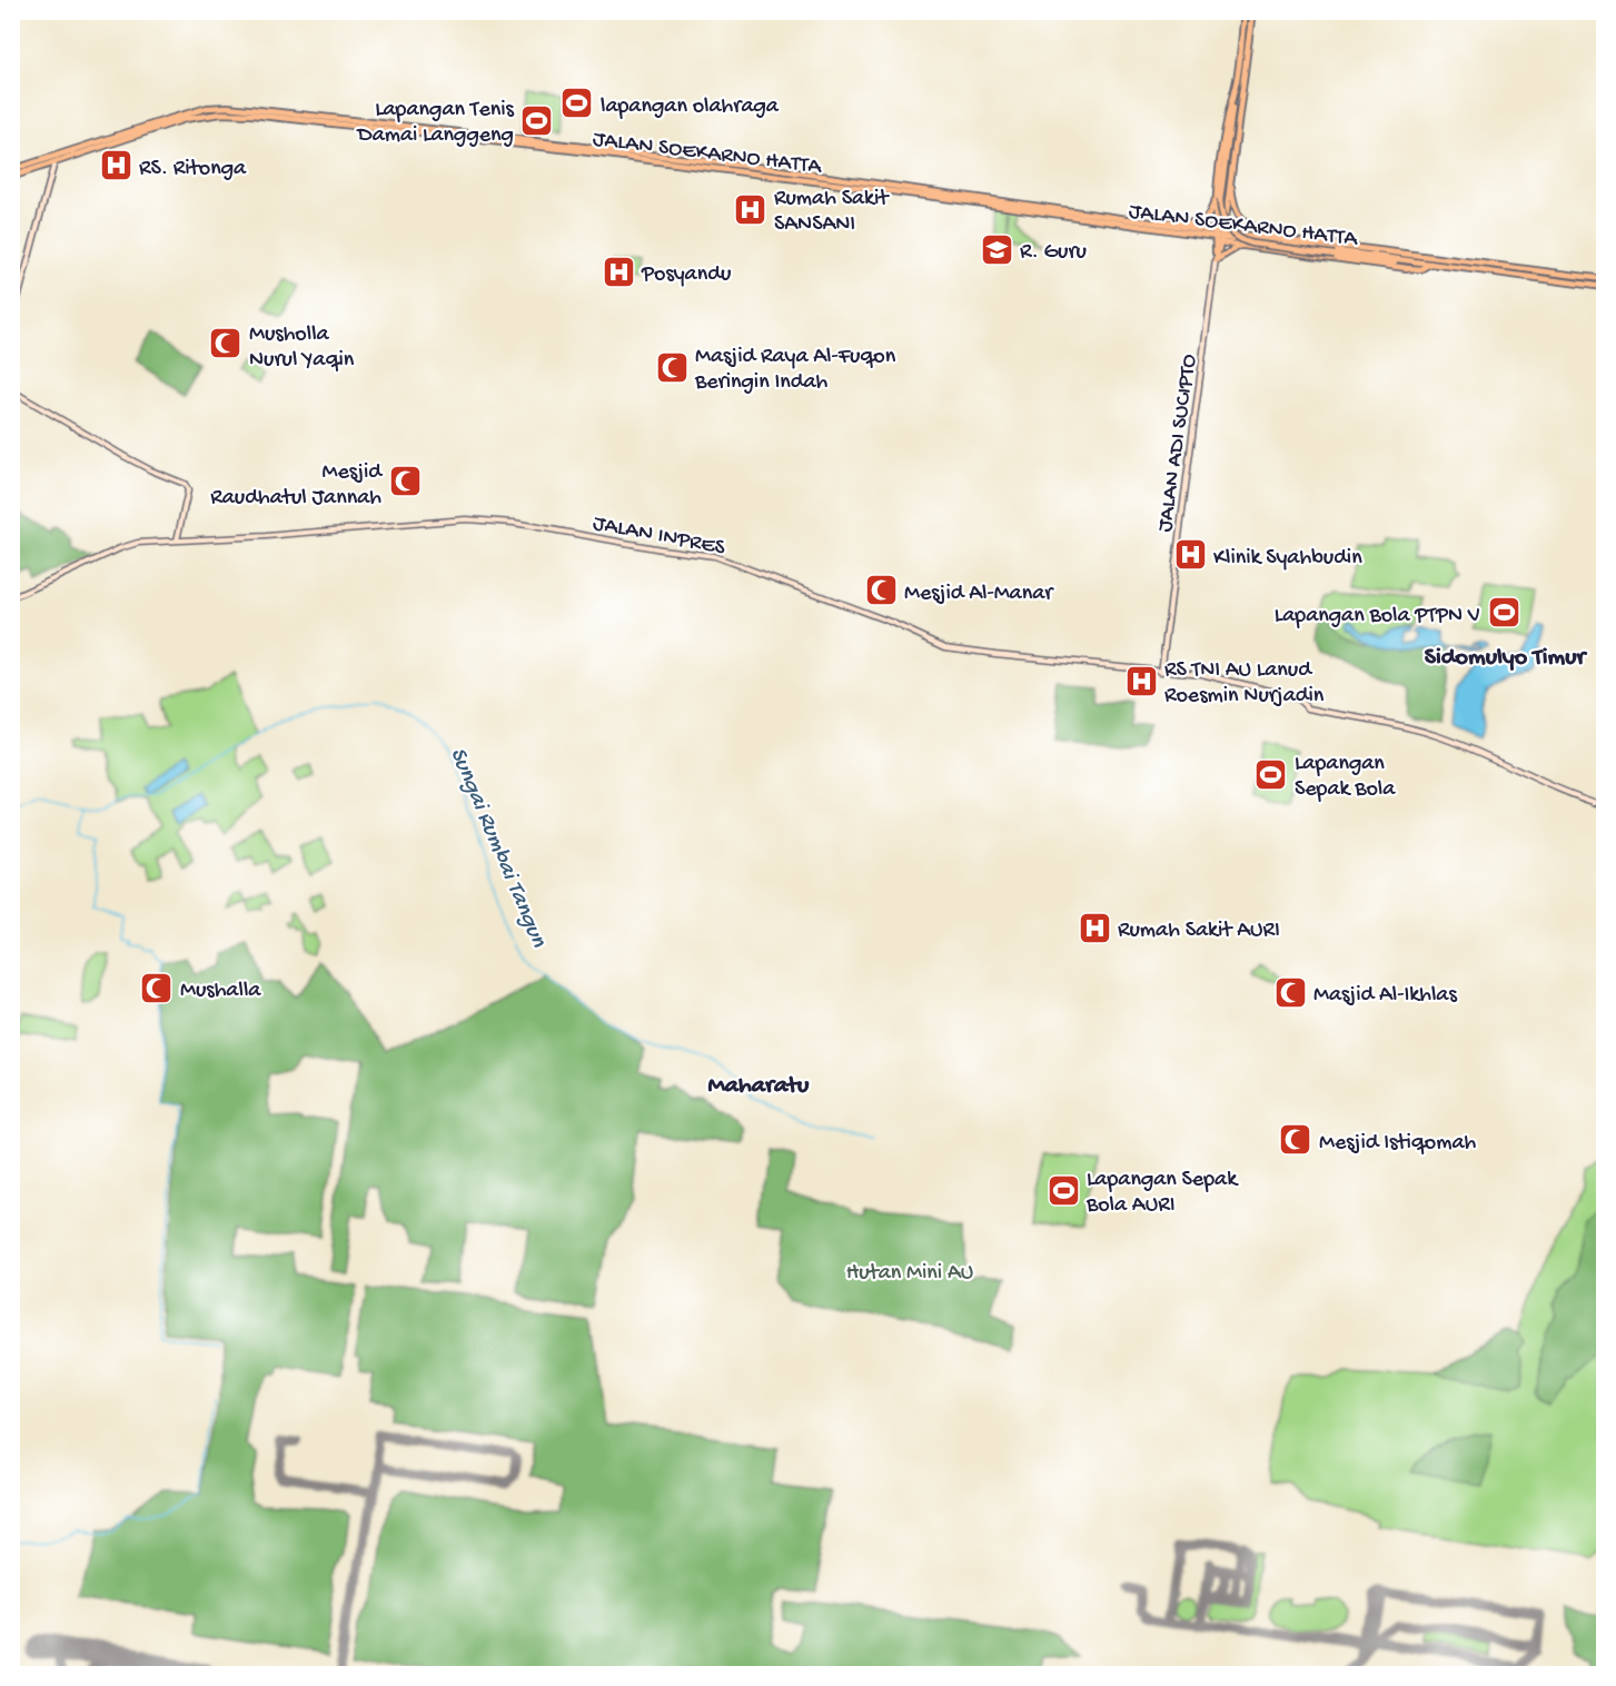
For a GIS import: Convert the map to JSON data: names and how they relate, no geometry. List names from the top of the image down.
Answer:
{
  "streets": {
    "main road": ["JALAN SOEKARNO HATTA", "JALAN ADI SUCIPTO", "JALAN INPRES"]
  },
  "crossings": [
    ["JALAN SOEKARNO HATTA", "JALAN ADI SUCIPTO"],
    ["JALAN ADI SUCIPTO", "JALAN INPRES"]
  ],
  "districts": ["Sidomulyo Timur", "Maharatu"],
  "water": ["Sungai Rumbai Tangun"],
  "parks": ["Hutan Mini AU"],
  "places": {
    "sports": [
      "lapangan olahraga",
      "Lapangan Tenis Damai Langgeng",
      "Lapangan Bola PTPN V",
      "Lapangan Sepak Bola",
      "Lapangan Sepak Bola AURI"
    ],
    "hospital": [
      "RS. Ritonga",
      "Rumah Sakit SANSANI",
      "Posyandu",
      "Klinik Syahbudin",
      "RS TNI AU Lanud Roesmin Nurjadin",
      "Rumah Sakit AURI"
    ],
    "school or university": ["R. Guru"],
    "mosque": [
      "Musholla Nurul Yaqin",
      "Masjid Raya Al-Fuqon Beringin Indah",
      "Mesjid Raudhatul Jannah",
      "Mesjid Al-Manar",
      "Mushalla",
      "Masjid Al-Ikhlas",
      "Mesjid Istiqomah"
    ]
  }
}
